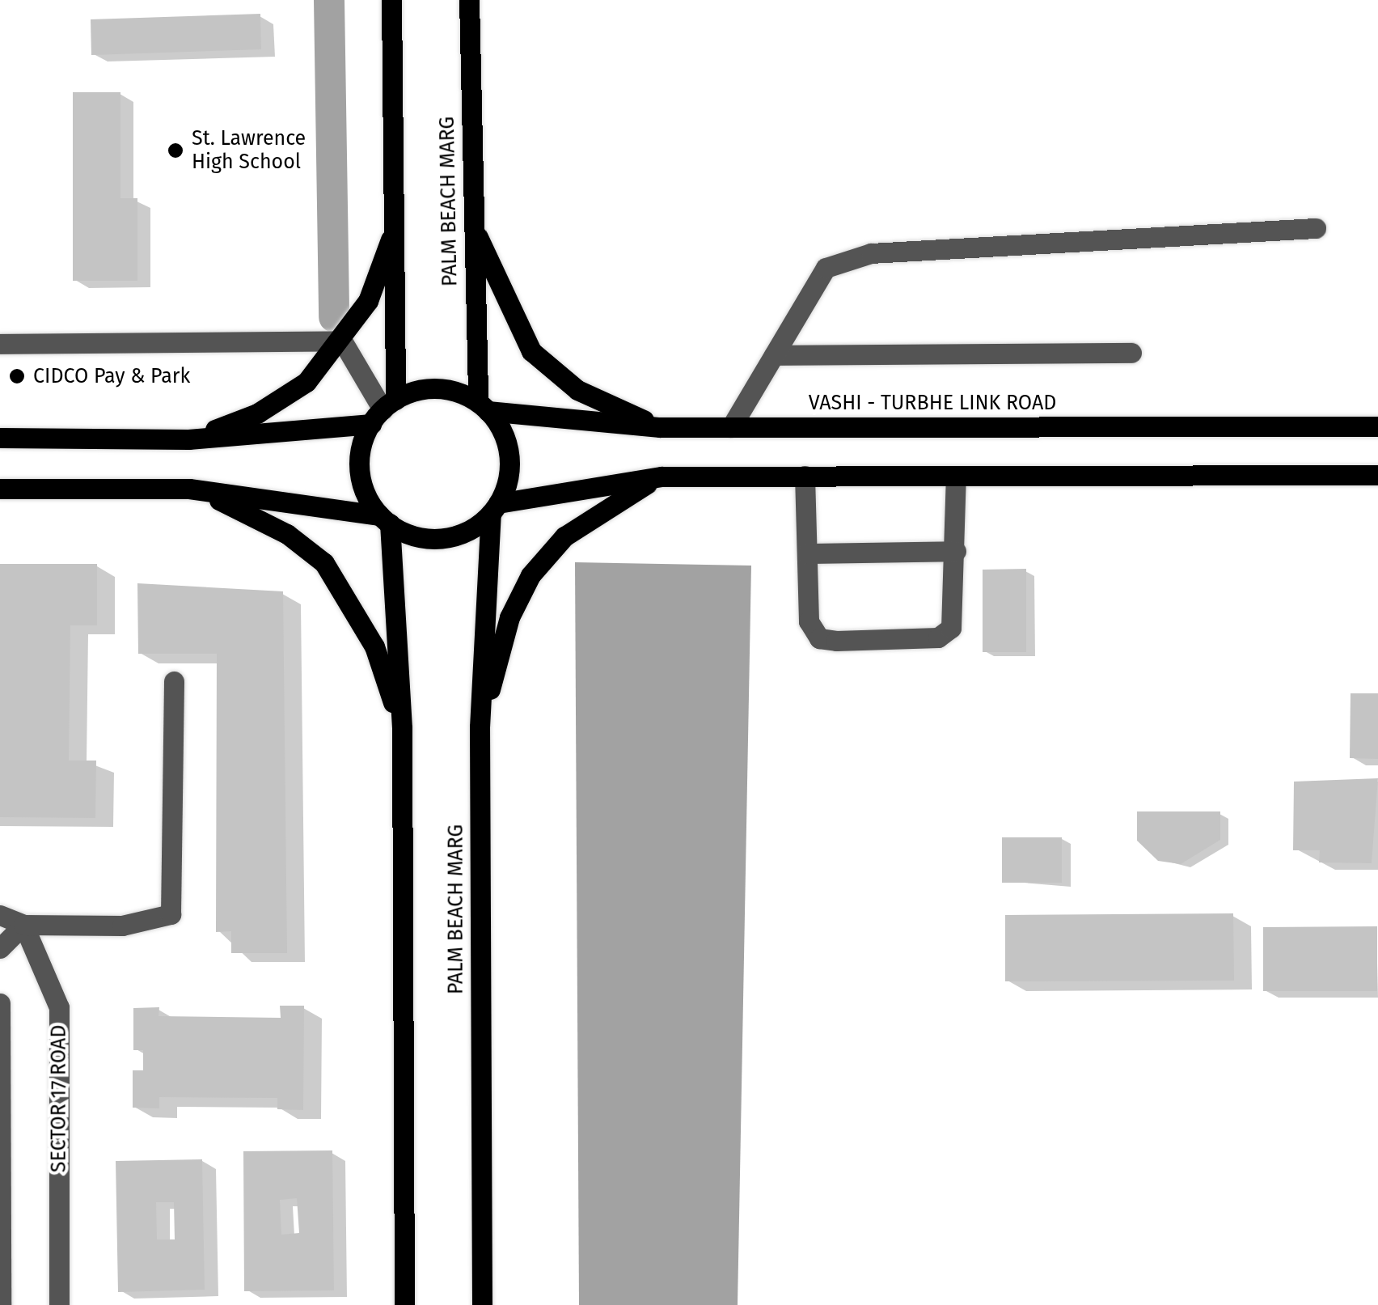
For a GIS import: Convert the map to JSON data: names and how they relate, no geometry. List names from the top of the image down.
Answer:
{
  "streets": {
    "main road": ["PALM BEACH MARG", "VASHI - TURBHE LINK ROAD"],
    "street": ["SECTOR 17 ROAD"]
  },
  "crossings": [
    ["PALM BEACH MARG", "VASHI - TURBHE LINK ROAD"]
  ],
  "places": ["St. Lawrence High School", "CIDCO Pay & Park"]
}
